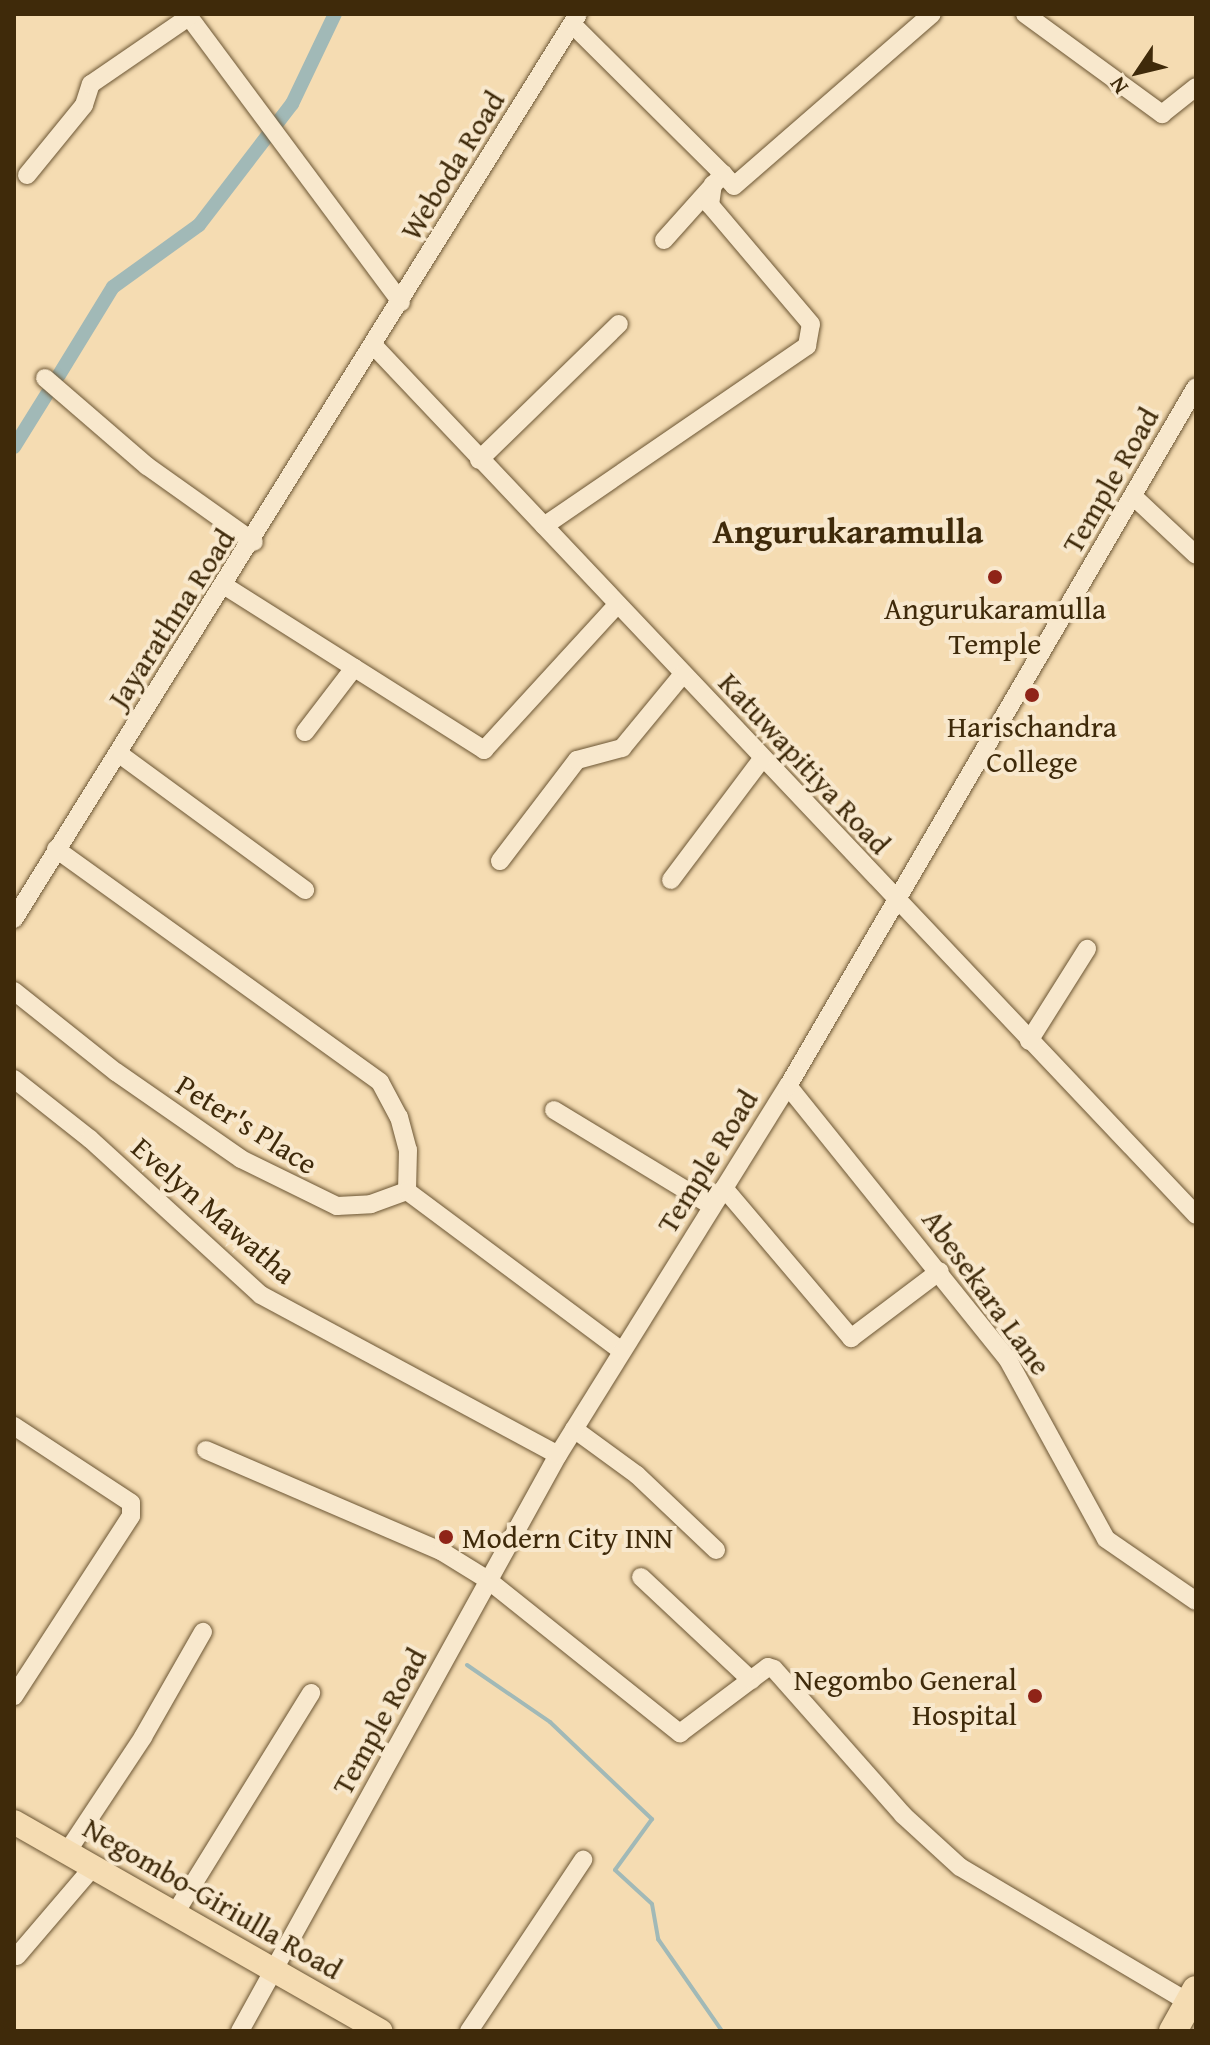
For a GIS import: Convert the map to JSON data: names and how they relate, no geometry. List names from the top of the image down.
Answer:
{
  "streets": {
    "main road": ["Negombo-Giriulla Road"],
    "street": [
      "Weboda Road",
      "Temple Road",
      "Jayarathna Road",
      "Katuwapitiya Road",
      "Peter's Place",
      "Evelyn Mawatha",
      "Abesekara Lane"
    ]
  },
  "crossings": [
    ["Weboda Road", "Jayarathna Road"],
    ["Weboda Road", "Katuwapitiya Road"],
    ["Temple Road", "Katuwapitiya Road"],
    ["Temple Road", "Evelyn Mawatha"],
    ["Temple Road", "Abesekara Lane"],
    ["Temple Road", "Negombo-Giriulla Road"],
    ["Jayarathna Road", "Katuwapitiya Road"]
  ],
  "districts": ["Angurukaramulla"],
  "places": [
    "Angurukaramulla Temple",
    "Harischandra College",
    "Modern City INN",
    "Negombo General Hospital"
  ],
  "north": "bottom left"
}
